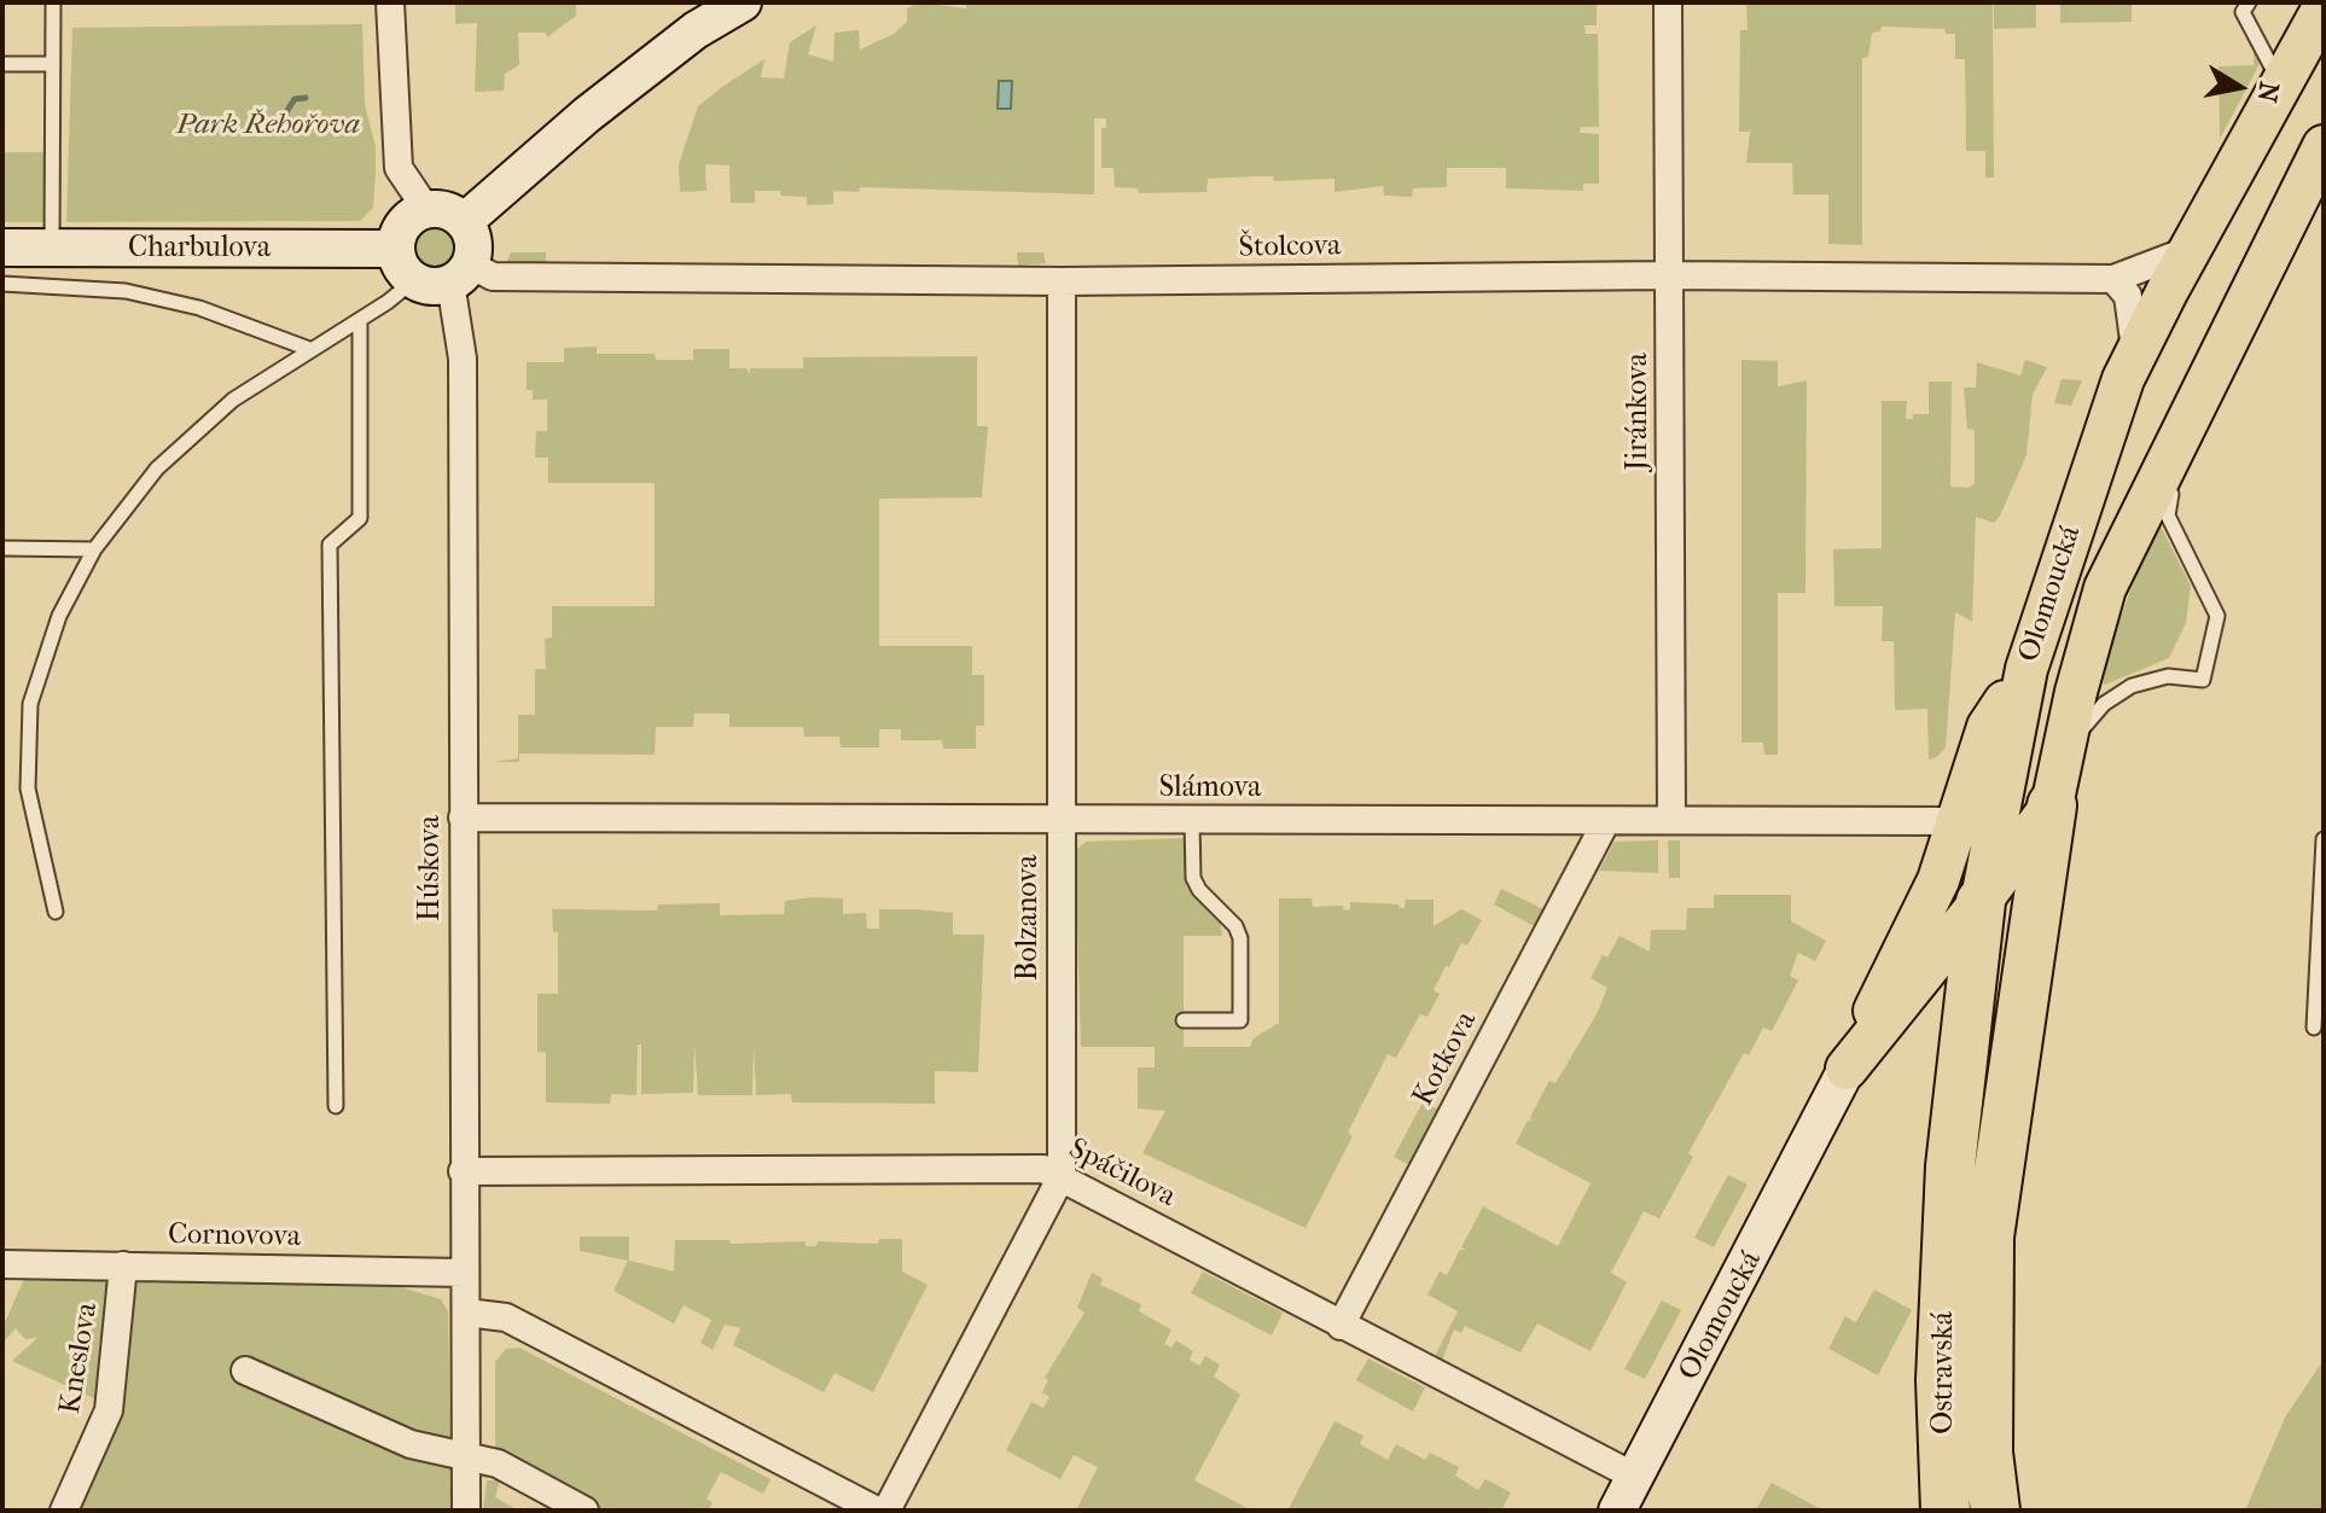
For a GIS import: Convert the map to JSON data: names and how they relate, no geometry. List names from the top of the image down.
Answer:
{
  "streets": {
    "highway": ["Olomoucká", "Ostravská"],
    "street": [
      "Štolcova",
      "Charbulova",
      "Jiránkova",
      "Slámova",
      "Húskova",
      "Bolzanova",
      "Kotkova",
      "Spáčilova",
      "Cornovova",
      "Kneslova"
    ]
  },
  "crossings": [
    ["Štolcova", "Charbulova"],
    ["Štolcova", "Jiránkova"],
    ["Štolcova", "Olomoucká"],
    ["Štolcova", "Húskova"],
    ["Štolcova", "Bolzanova"],
    ["Charbulova", "Húskova"],
    ["Jiránkova", "Slámova"],
    ["Olomoucká", "Spáčilova"],
    ["Olomoucká", "Ostravská"],
    ["Slámova", "Húskova"],
    ["Slámova", "Bolzanova"],
    ["Slámova", "Kotkova"],
    ["Húskova", "Spáčilova"],
    ["Húskova", "Cornovova"],
    ["Bolzanova", "Spáčilova"],
    ["Kotkova", "Spáčilova"],
    ["Cornovova", "Kneslova"]
  ],
  "parks": ["Park Řehořova"],
  "north": "right"
}
